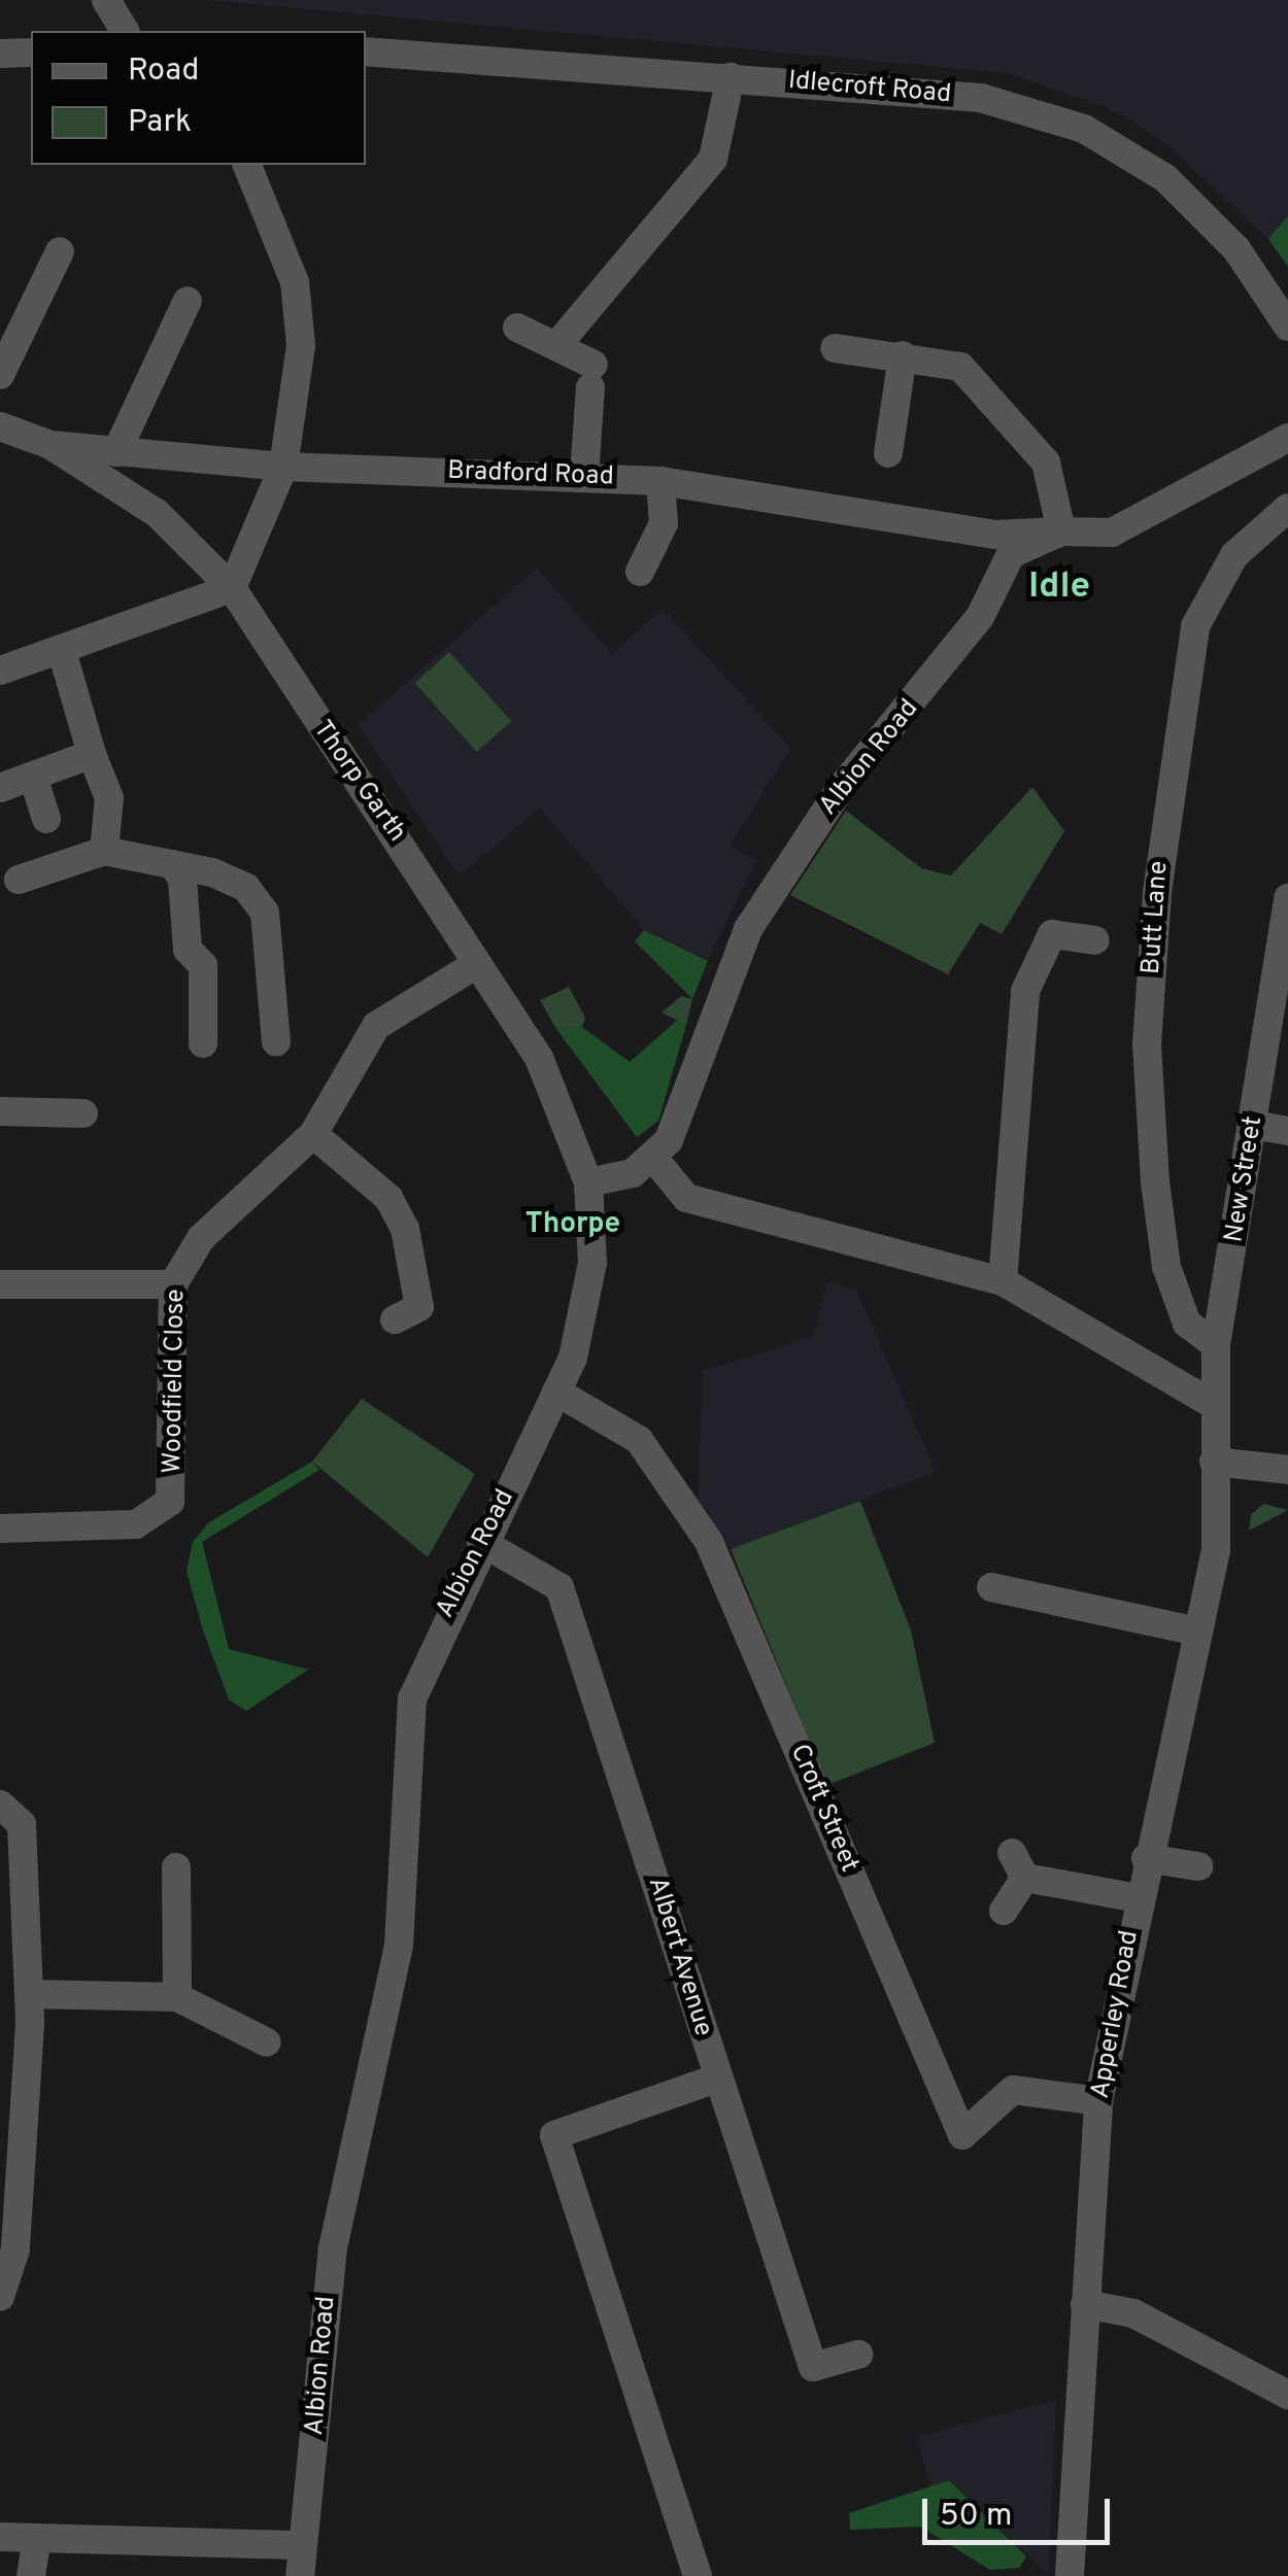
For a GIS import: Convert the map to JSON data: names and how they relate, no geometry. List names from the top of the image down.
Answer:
{
  "streets": {
    "street": [
      "Idlecroft Road",
      "Bradford Road",
      "Albion Road",
      "Thorp Garth",
      "Butt Lane",
      "New Street",
      "Woodfield Close",
      "Croft Street",
      "Albert Avenue",
      "Apperley Road"
    ]
  },
  "crossings": [
    ["Bradford Road", "Albion Road"],
    ["Bradford Road", "Thorp Garth"],
    ["Albion Road", "Thorp Garth"],
    ["Albion Road", "Croft Street"],
    ["Albion Road", "Albert Avenue"],
    ["Thorp Garth", "Woodfield Close"],
    ["Butt Lane", "New Street"],
    ["New Street", "Apperley Road"],
    ["Croft Street", "Apperley Road"]
  ],
  "districts": ["Idle", "Thorpe"],
  "legend": ["Road", "Park"],
  "scale_bar": "50 m"
}
